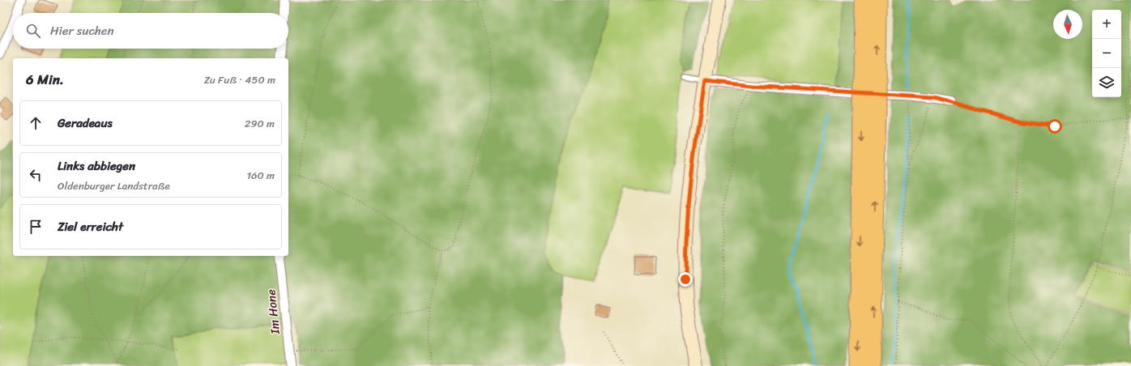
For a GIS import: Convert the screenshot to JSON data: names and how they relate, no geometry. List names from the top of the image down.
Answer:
{
  "streets": {
    "street": ["Im Hone"]
  },
  "north": "bottom",
  "page": {
    "map_buttons": ["+", "−"],
    "search": "Hier suchen",
    "heading": ["6 Min.", "Zu Fuß · 450 m"],
    "list": [
      ["Geradeaus", "290 m"],
      ["Links abbiegen", "Oldenburger Landstraße", "160 m"],
      "Ziel erreicht"
    ]
  }
}
